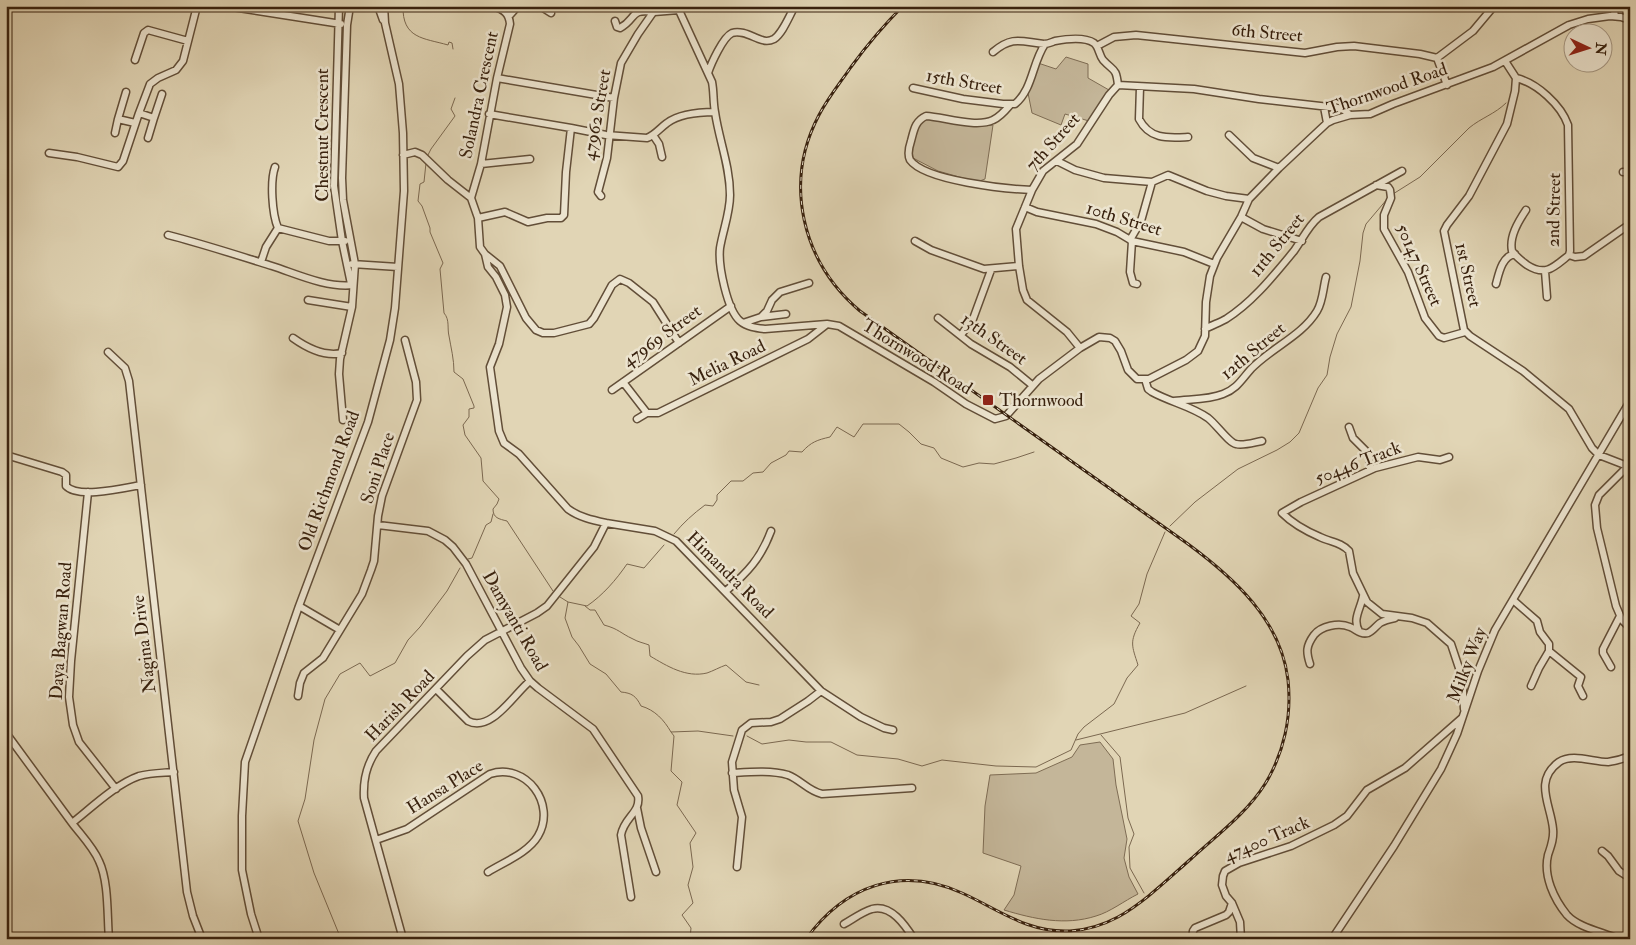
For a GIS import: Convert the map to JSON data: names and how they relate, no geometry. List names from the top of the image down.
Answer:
{
  "streets": {
    "street": [
      "6th Street",
      "15th Street",
      "Thornwood Road",
      "Solandra Crescent",
      "47962 Street",
      "Chestnut Crescent",
      "7th Street",
      "2nd Street",
      "10th Street",
      "11th Street",
      "50147 Street",
      "1st Street",
      "47969 Street",
      "13th Street",
      "12th Street",
      "Melia Road",
      "50446 Track",
      "Soni Place",
      "Old Richmond Road",
      "Himandra Road",
      "Damyanti Road",
      "Daya Bagwan Road",
      "Nagina Drive",
      "Milky Way",
      "Harish Road",
      "Hansa Place",
      "47400 Track"
    ]
  },
  "crossings": [
    ["Thornwood Road", "7th Street"],
    ["Thornwood Road", "10th Street"],
    ["Thornwood Road", "11th Street"],
    ["Thornwood Road", "13th Street"],
    ["Thornwood Road", "Melia Road"],
    ["Solandra Crescent", "Himandra Road"],
    ["7th Street", "10th Street"],
    ["2nd Street", "1st Street"],
    ["11th Street", "50147 Street"],
    ["50147 Street", "1st Street"],
    ["1st Street", "Milky Way"],
    ["Soni Place", "Damyanti Road"],
    ["Damyanti Road", "Harish Road"],
    ["Milky Way", "47400 Track"],
    ["Harish Road", "Hansa Place"]
  ],
  "places": {
    "transit": ["Thornwood"]
  },
  "north": "right"
}
